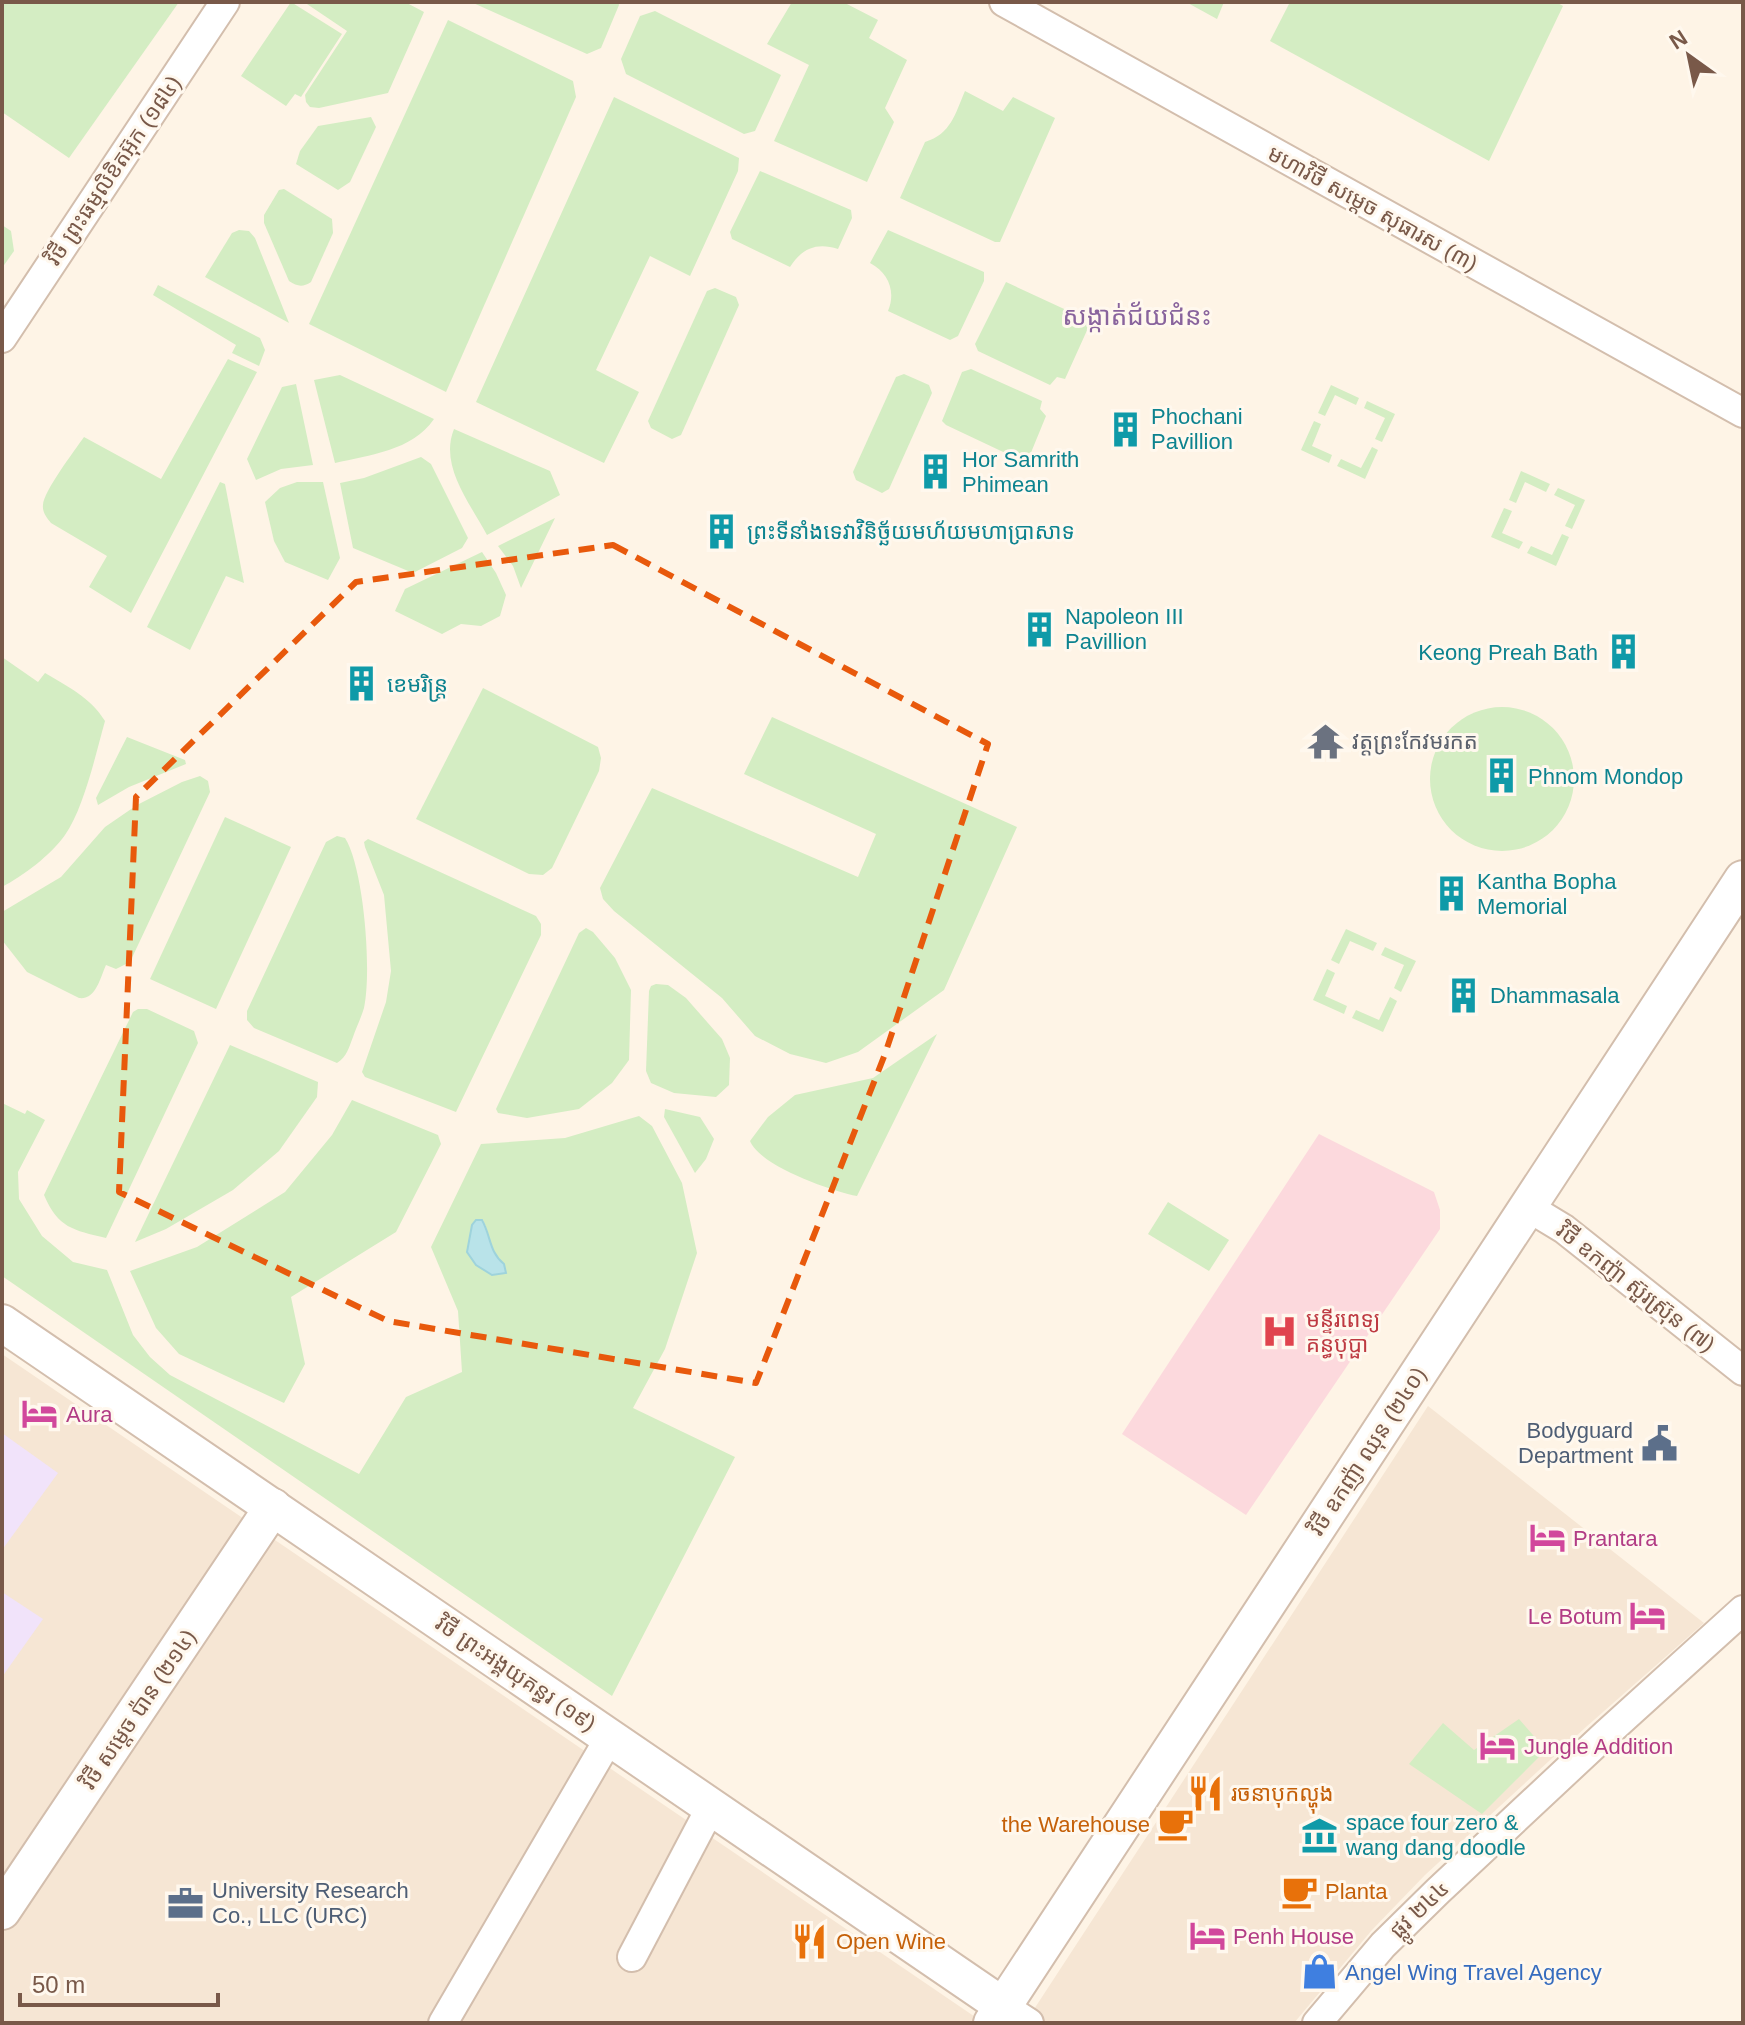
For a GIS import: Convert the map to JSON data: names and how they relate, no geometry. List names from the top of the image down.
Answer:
{
  "streets": {
    "street": [
      "វិថី ព្រះធម្មលិខិតអ៊ុក (១៨៤)",
      "មហាវិថី សម្តេច សុធារស (៣)",
      "វិថី ឧកញ៉ា ស៊ួរស៊្រុន (៧)",
      "វិថី ឧកញ៉ា ឈុន (២៤០)",
      "វិថី ព្រះអង្គយុគន្ធរ (១៩)",
      "វិថី សម្តេច ប៉ាន (២១៤)",
      "ផ្លូវ ២៤៤"
    ]
  },
  "crossings": [
    ["វិថី ឧកញ៉ា ស៊ួរស៊្រុន (៧)", "វិថី ឧកញ៉ា ឈុន (២៤០)"],
    ["វិថី ឧកញ៉ា ឈុន (២៤០)", "វិថី ព្រះអង្គយុគន្ធរ (១៩)"],
    ["វិថី ព្រះអង្គយុគន្ធរ (១៩)", "វិថី សម្តេច ប៉ាន (២១៤)"]
  ],
  "districts": ["សង្កាត់ជ័យជំនះ"],
  "places": {
    "building": [
      "Phochani Pavillion",
      "Hor Samrith Phimean",
      "ព្រះទីនាំងទេវាវិនិច្ឆ័យមហ័យមហាប្រាសាទ",
      "Napoleon III Pavillion",
      "Keong Preah Bath",
      "ខេមរិន្រ្ត",
      "Phnom Mondop",
      "Kantha Bopha Memorial",
      "Dhammasala"
    ],
    "temple": ["វត្តព្រះកែវមរកត"],
    "hospital": ["មន្ទីរពេទ្យ គន្ធបុប្ផា"],
    "hotel": [
      "Aura",
      "Prantara",
      "Le Botum",
      "Jungle Addition",
      "Penh House"
    ],
    "public building": ["Bodyguard Department"],
    "restaurant": ["រចនាបុកល្ហុង", "Open Wine"],
    "cafe": ["the Warehouse", "Planta"],
    "museum": ["space four zero & wang dang doodle"],
    "office": ["University Research Co., LLC (URC)"],
    "shop": ["Angel Wing Travel Agency"]
  },
  "scale_bar": "50 m",
  "north": "top left"
}
